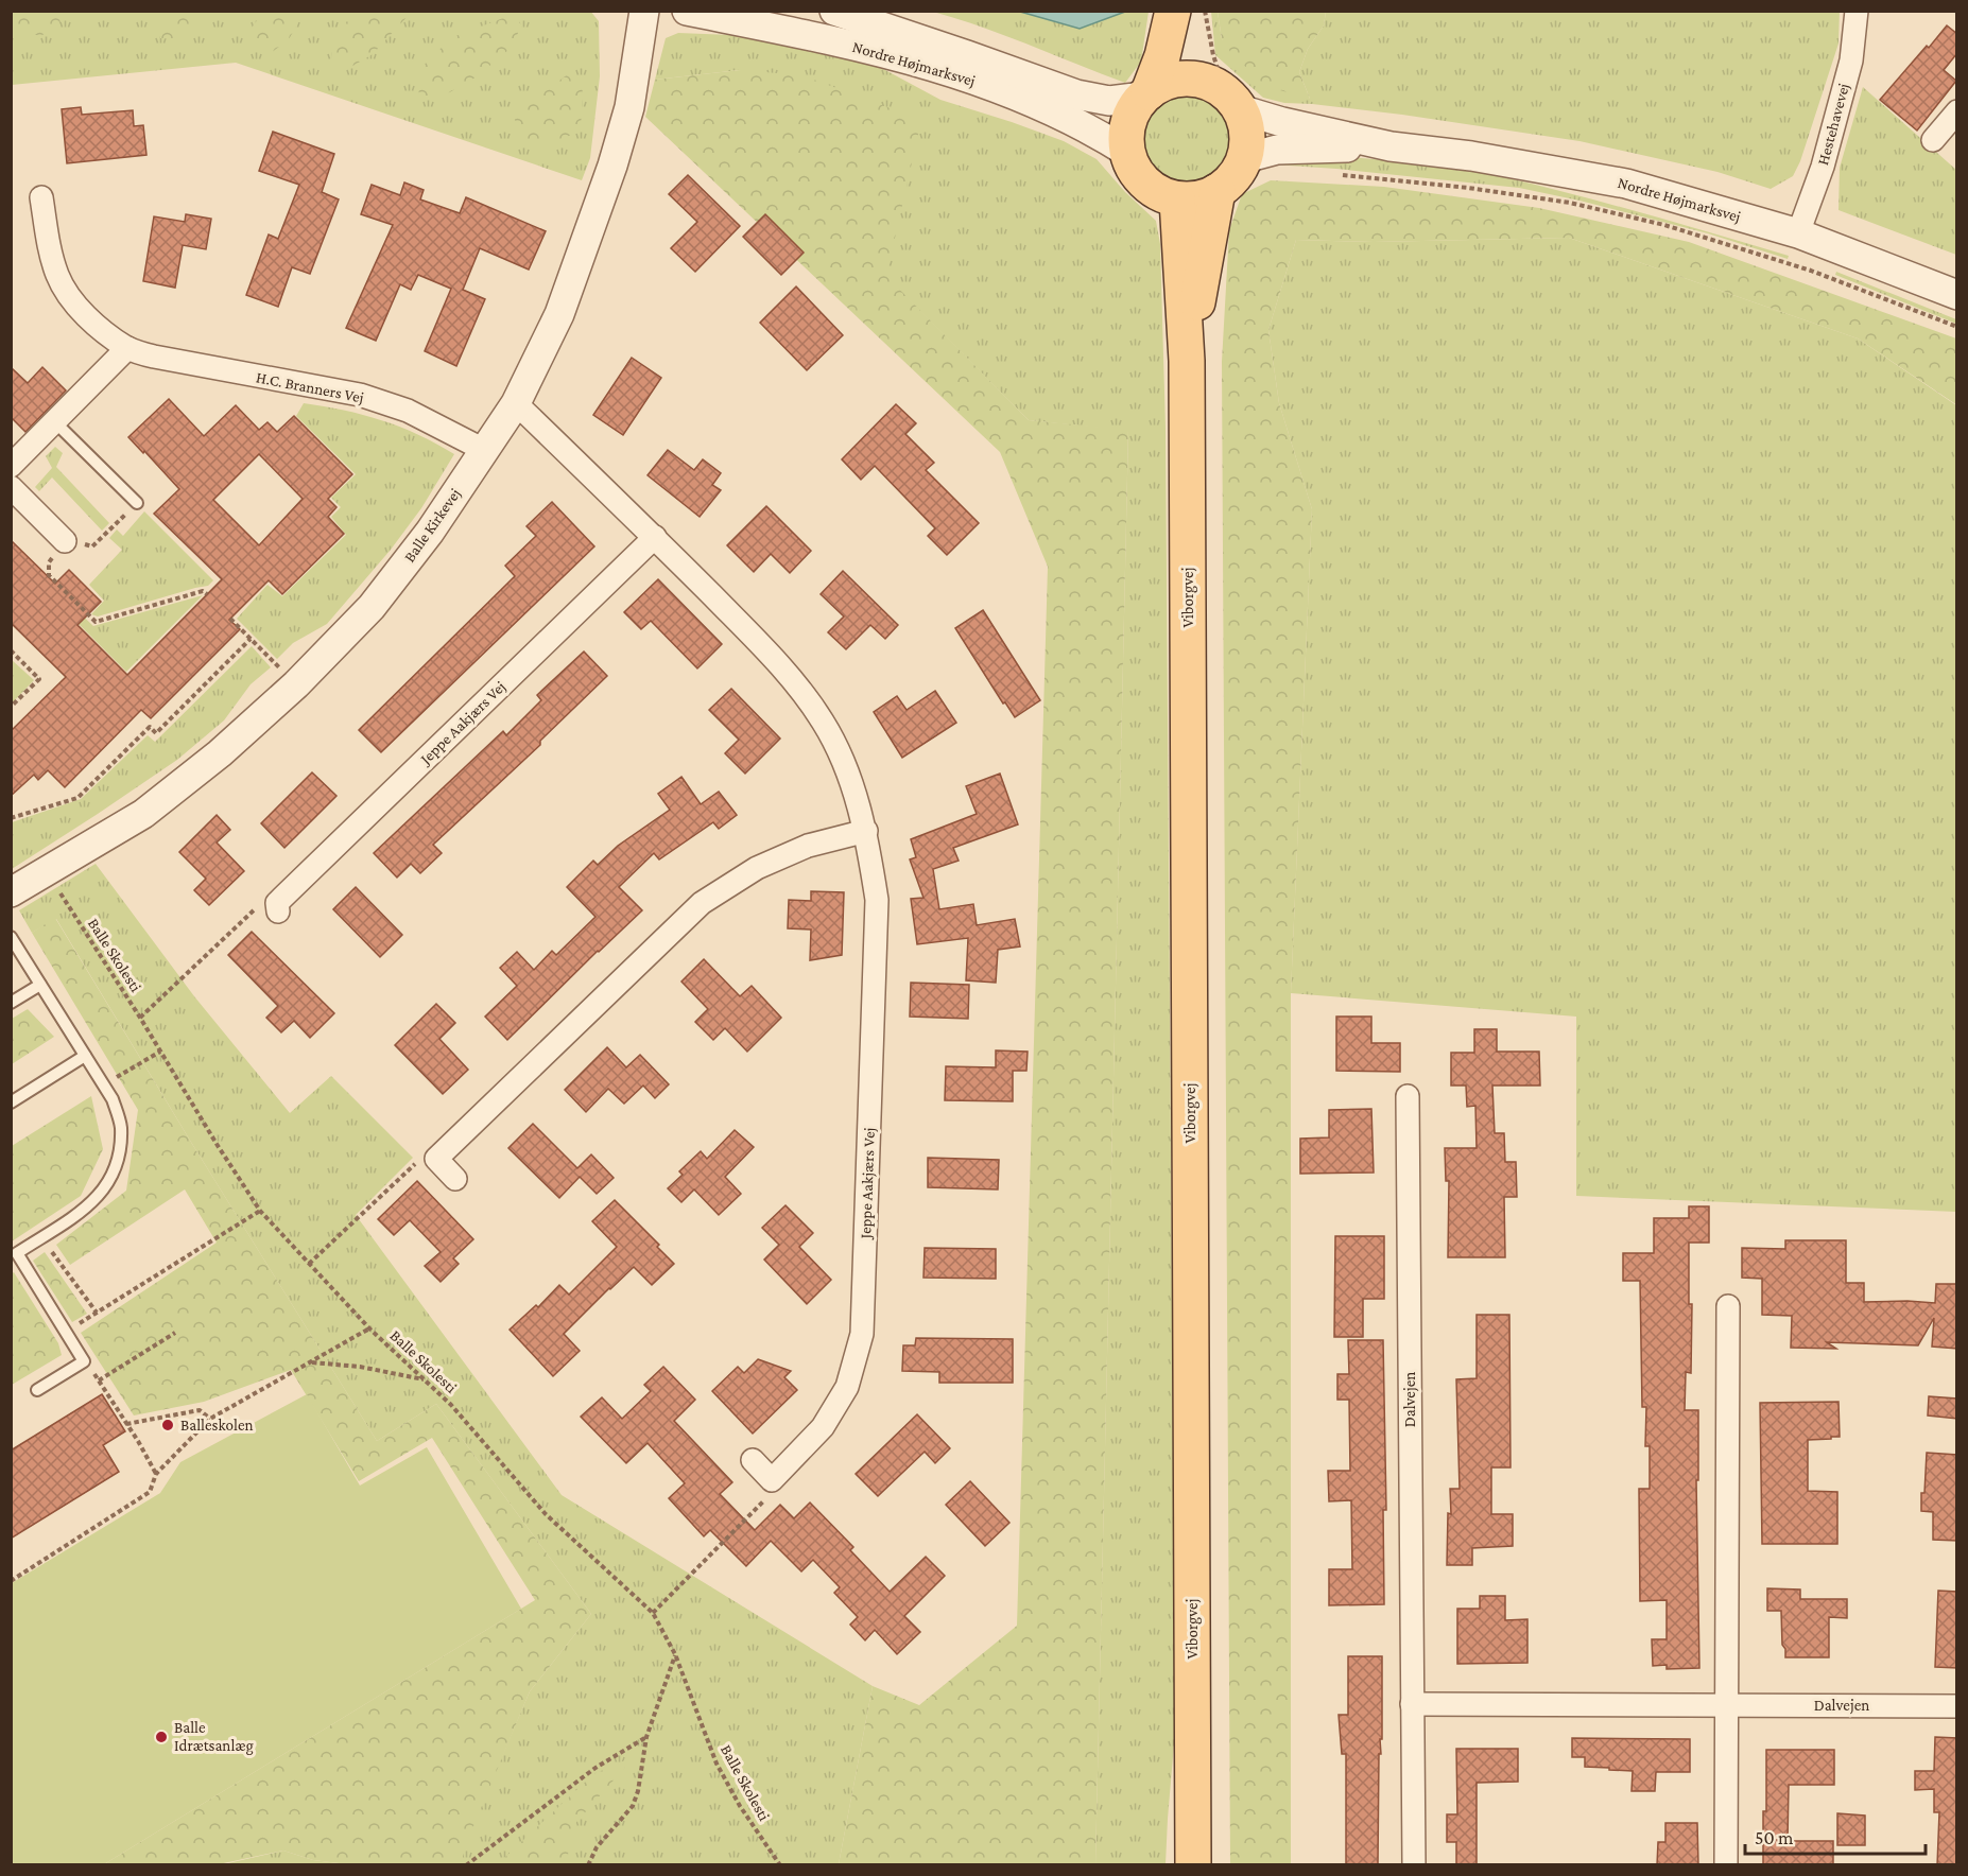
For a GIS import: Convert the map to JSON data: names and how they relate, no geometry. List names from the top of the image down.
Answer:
{
  "streets": {
    "main road": ["Viborgvej"],
    "street": [
      "Nordre Højmarksvej",
      "Hestehavevej",
      "H.C. Branners Vej",
      "Balle Kirkevej",
      "Jeppe Aakjærs Vej",
      "Dalvejen"
    ],
    "path": ["Balle Skolesti"]
  },
  "crossings": [
    ["Nordre Højmarksvej", "Hestehavevej"],
    ["Nordre Højmarksvej", "Viborgvej"],
    ["H.C. Branners Vej", "Balle Kirkevej"],
    ["Balle Kirkevej", "Jeppe Aakjærs Vej"],
    ["Balle Kirkevej", "Balle Skolesti"]
  ],
  "places": ["Balleskolen", "Balle Idrætsanlæg"],
  "scale_bar": "50 m"
}
